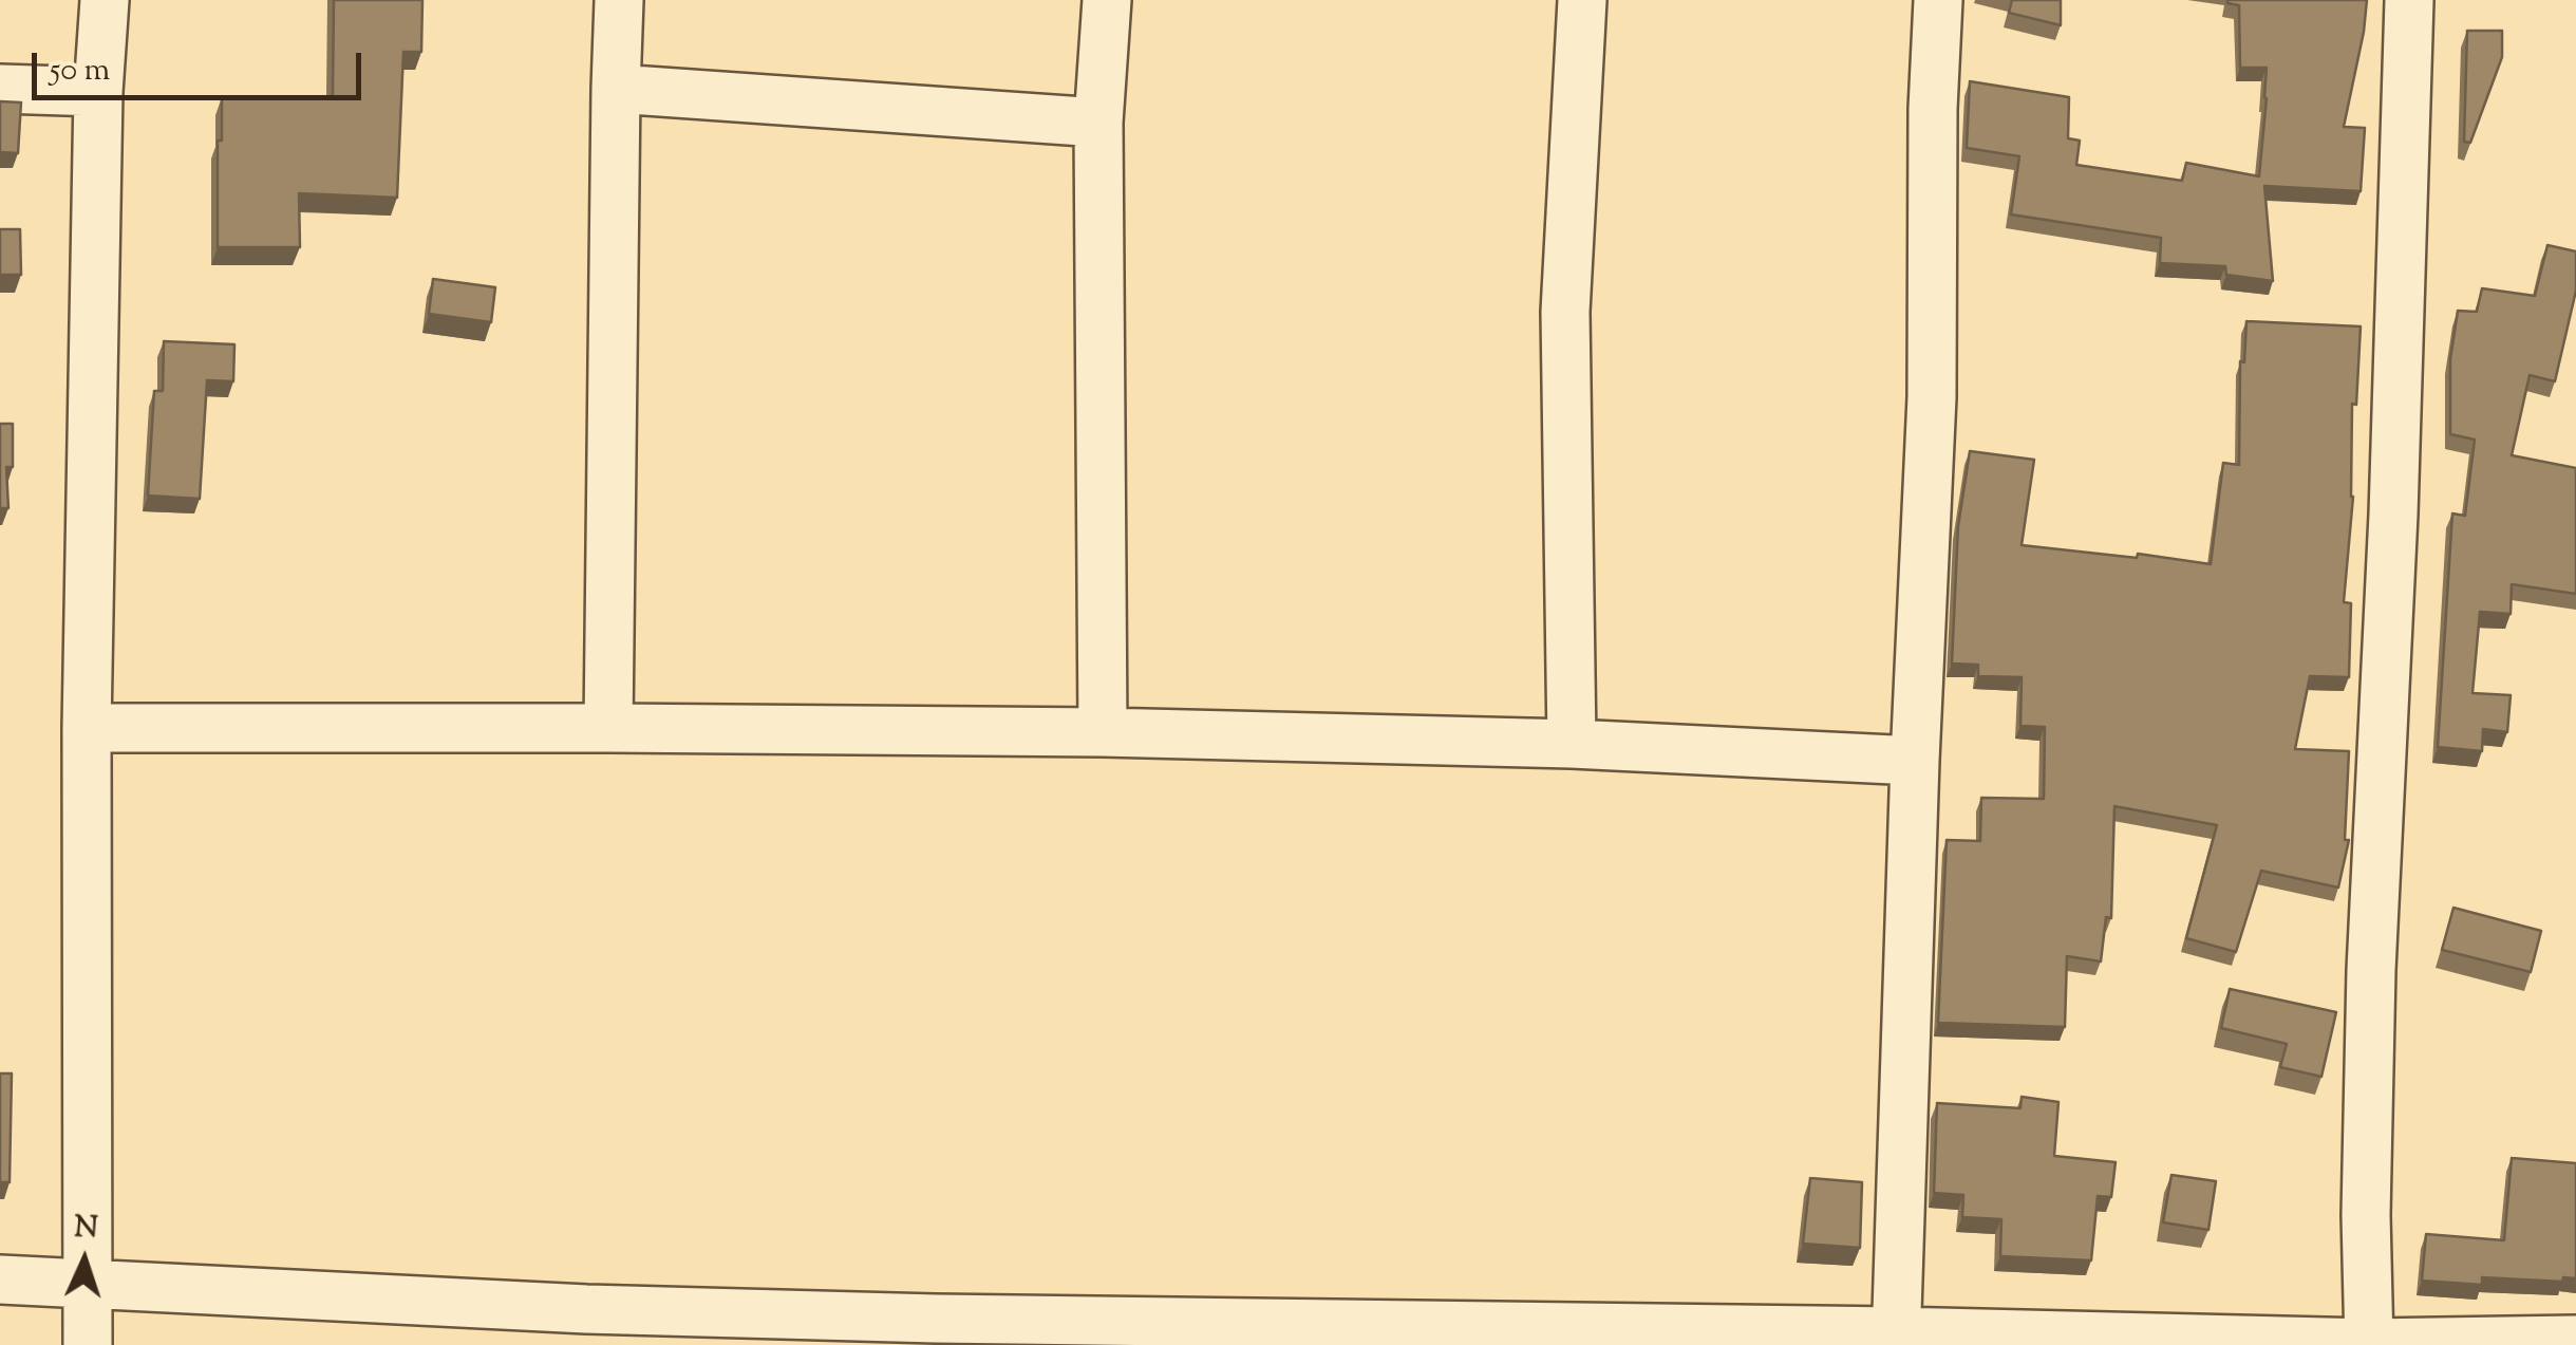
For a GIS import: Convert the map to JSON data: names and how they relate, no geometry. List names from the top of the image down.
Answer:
{
  "scale_bar": "50 m",
  "north": "top"
}
